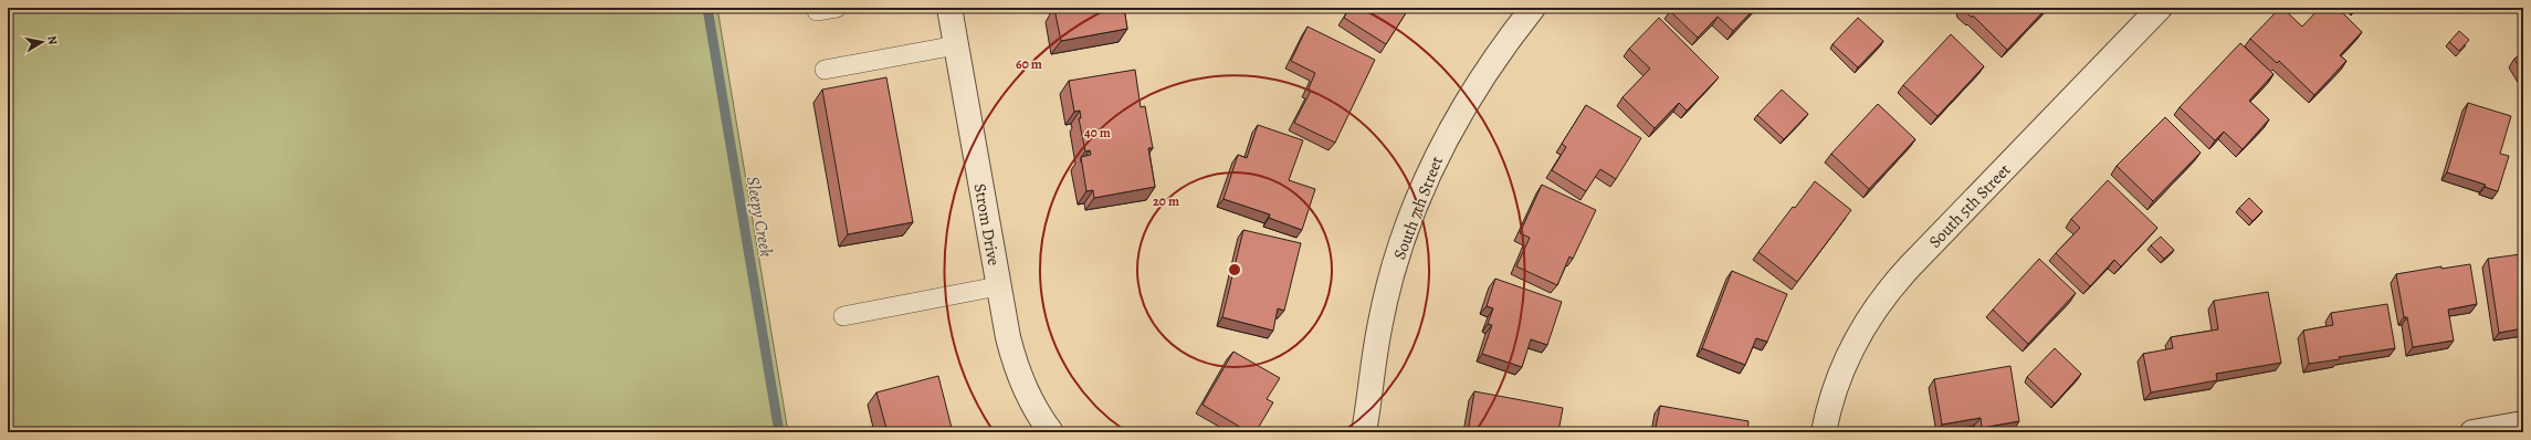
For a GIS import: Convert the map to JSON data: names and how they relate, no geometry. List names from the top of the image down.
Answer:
{
  "streets": {
    "street": ["South 5th Street", "South 7th Street", "Strom Drive"]
  },
  "water": ["Sleepy Creek"],
  "north": "right",
  "rings": ["60 m", "40 m", "20 m"]
}
